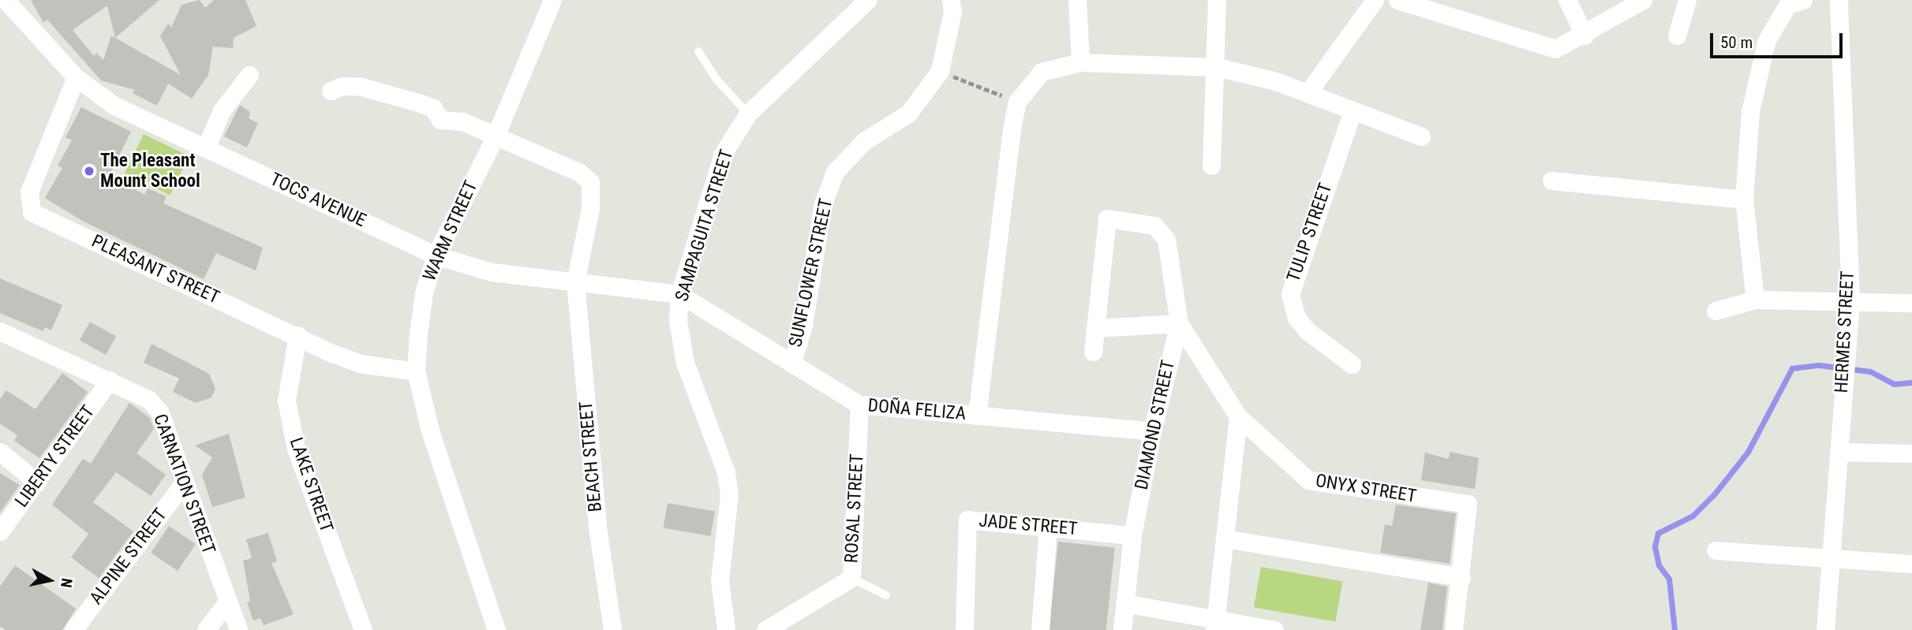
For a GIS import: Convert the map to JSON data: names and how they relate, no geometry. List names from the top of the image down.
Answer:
{
  "streets": {
    "street": [
      "TOCS AVENUE",
      "SAMPAGUITA STREET",
      "WARM STREET",
      "TULIP STREET",
      "PLEASANT STREET",
      "SUNFLOWER STREET",
      "HERMES STREET",
      "DOÑA FELIZA",
      "DIAMOND STREET",
      "LIBERTY STREET",
      "BEACH STREET",
      "CARNATION STREET",
      "LAKE STREET",
      "ONYX STREET",
      "ROSAL STREET",
      "JADE STREET",
      "ALPINE STREET"
    ]
  },
  "crossings": [
    ["TOCS AVENUE", "SAMPAGUITA STREET"],
    ["TOCS AVENUE", "WARM STREET"],
    ["TOCS AVENUE", "PLEASANT STREET"],
    ["TOCS AVENUE", "DOÑA FELIZA"],
    ["TOCS AVENUE", "BEACH STREET"],
    ["SAMPAGUITA STREET", "DOÑA FELIZA"],
    ["WARM STREET", "PLEASANT STREET"],
    ["WARM STREET", "BEACH STREET"],
    ["PLEASANT STREET", "LAKE STREET"],
    ["SUNFLOWER STREET", "DOÑA FELIZA"],
    ["DOÑA FELIZA", "DIAMOND STREET"],
    ["DOÑA FELIZA", "ROSAL STREET"],
    ["DIAMOND STREET", "ONYX STREET"],
    ["DIAMOND STREET", "JADE STREET"],
    ["LIBERTY STREET", "CARNATION STREET"],
    ["CARNATION STREET", "ALPINE STREET"]
  ],
  "places": ["The Pleasant Mount School"],
  "scale_bar": "50 m",
  "north": "right"
}
